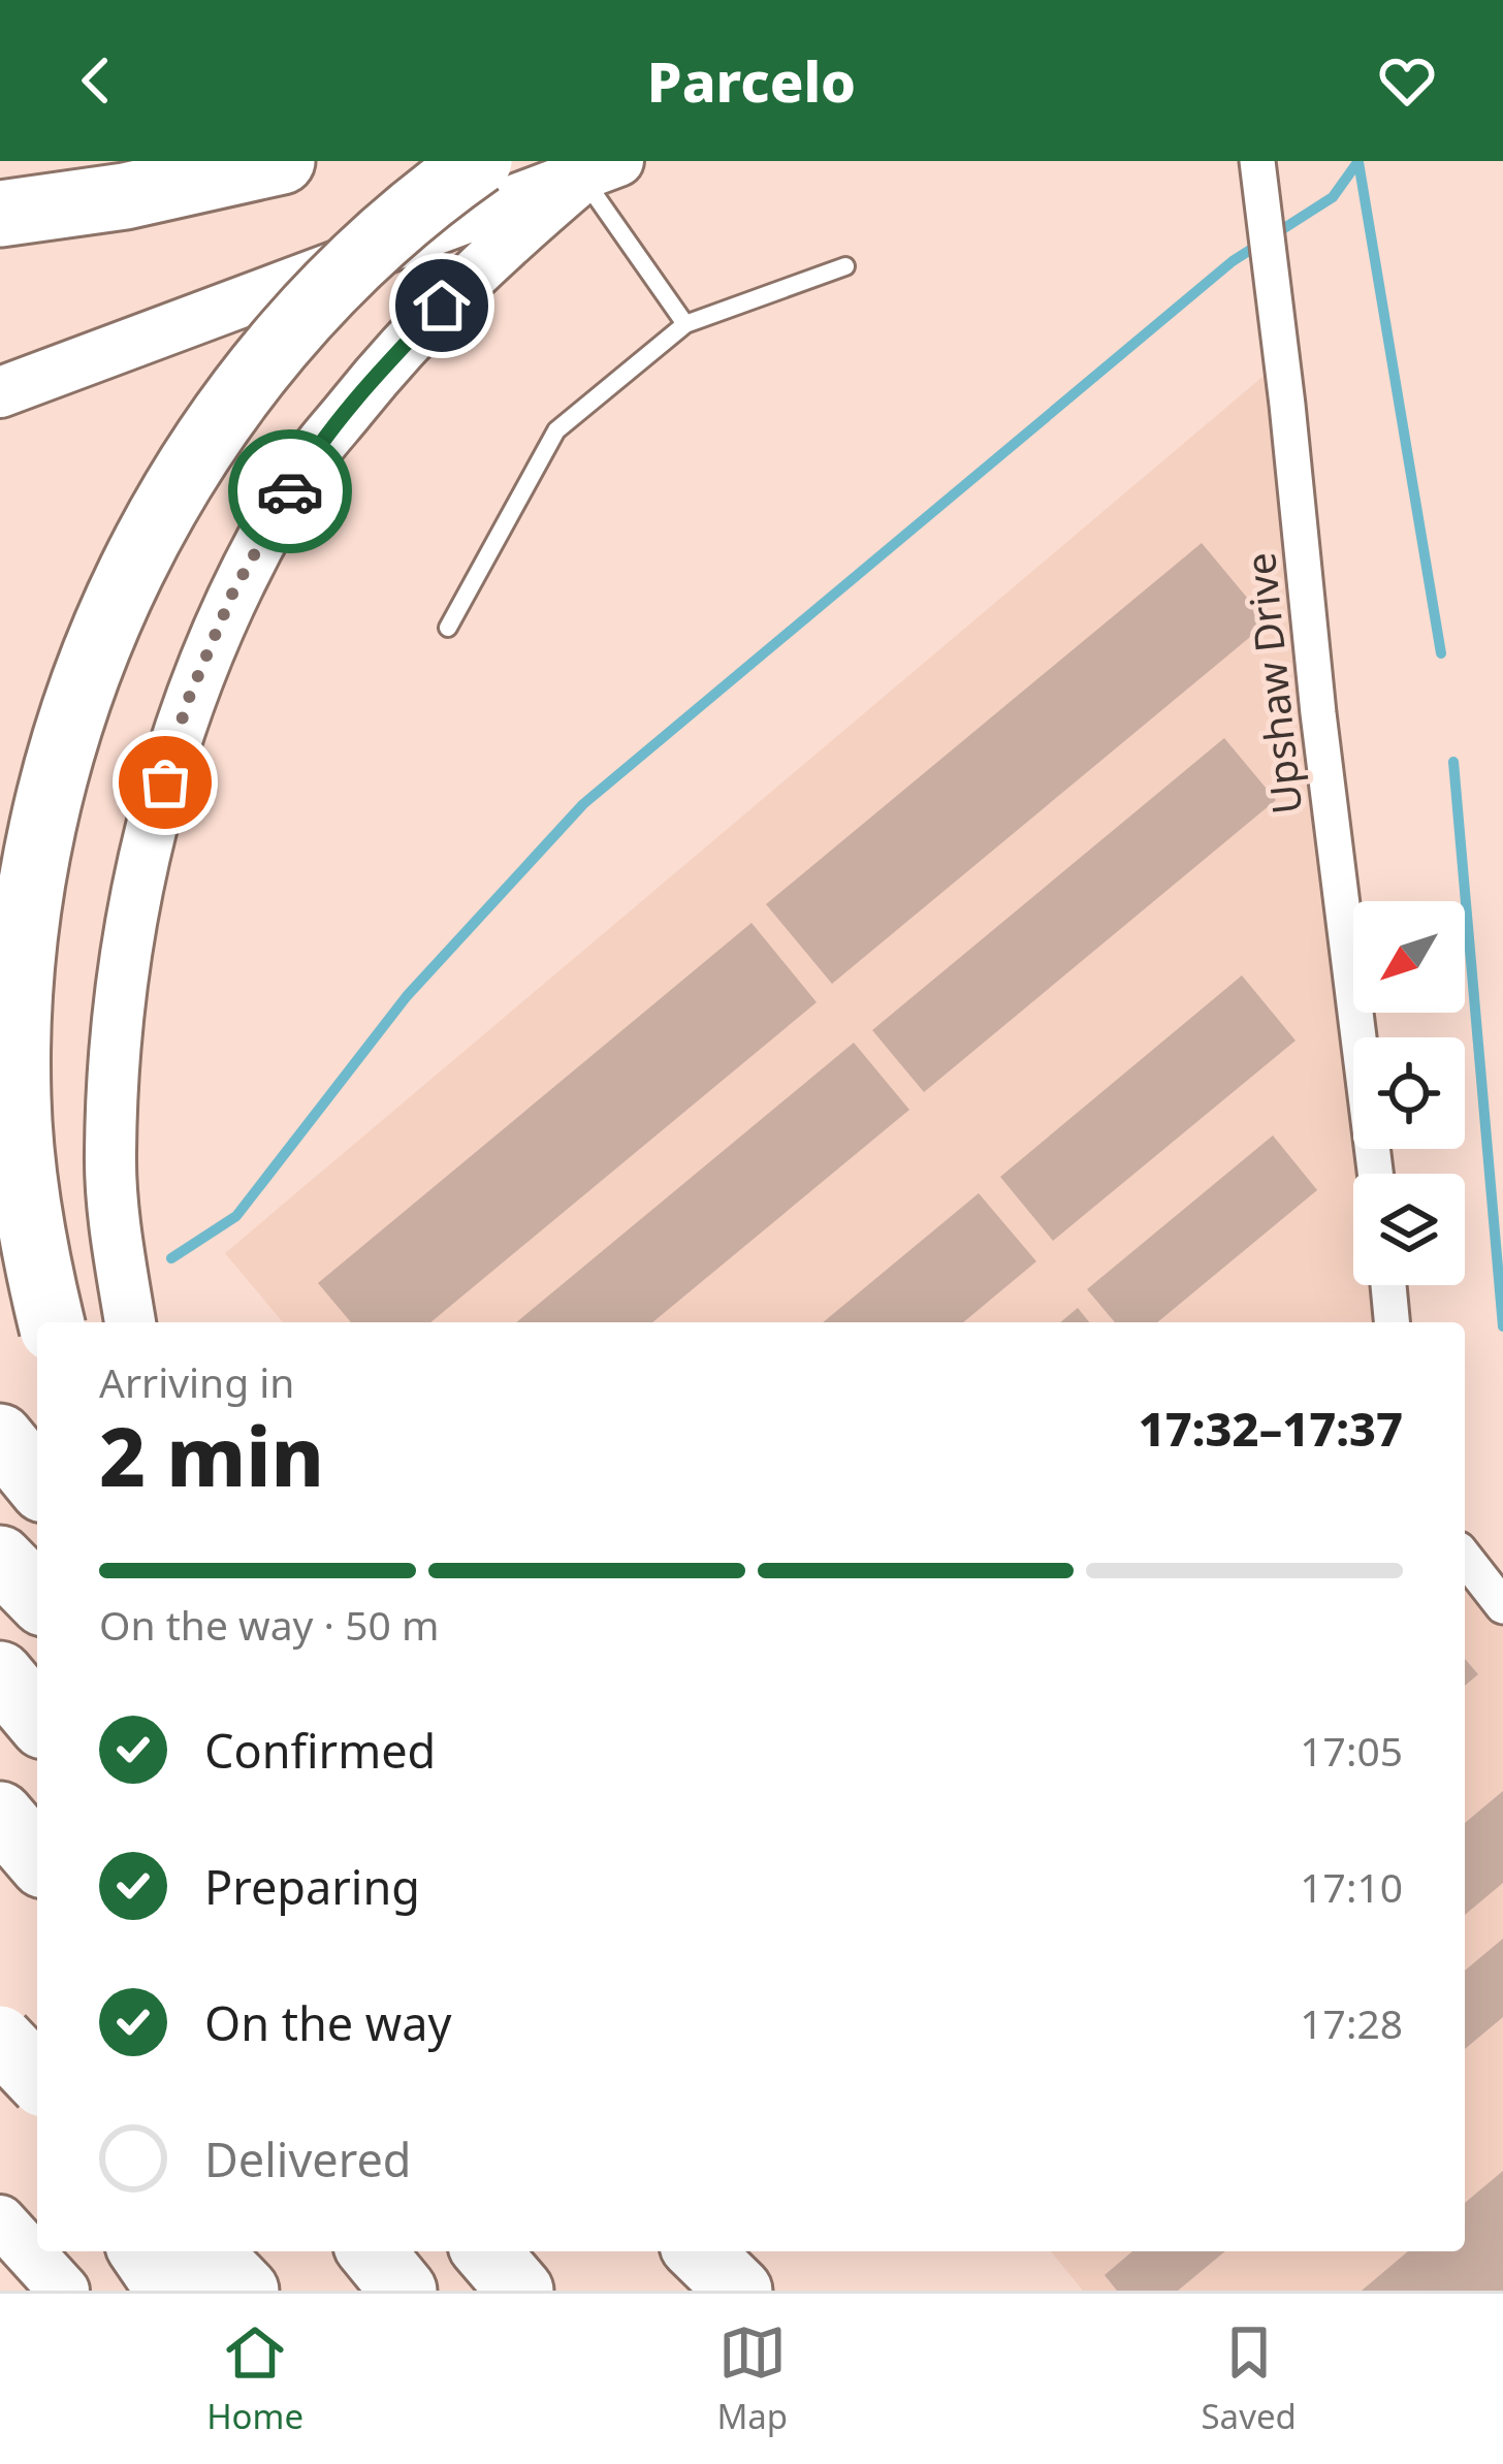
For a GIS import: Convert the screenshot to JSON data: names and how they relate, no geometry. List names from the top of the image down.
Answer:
{
  "streets": {
    "street": ["Upshaw Drive"]
  },
  "north": "bottom left",
  "page": {
    "header": "Parcelo",
    "heading": ["2 min", "Arriving in", "17:32–17:37"],
    "bar": "On the way · 50 m",
    "list": [
      ["Confirmed", "17:05"],
      ["Preparing", "17:10"],
      ["On the way", "17:28"],
      "Delivered"
    ],
    "tabs": ["Home", "Map", "Saved"]
  }
}
